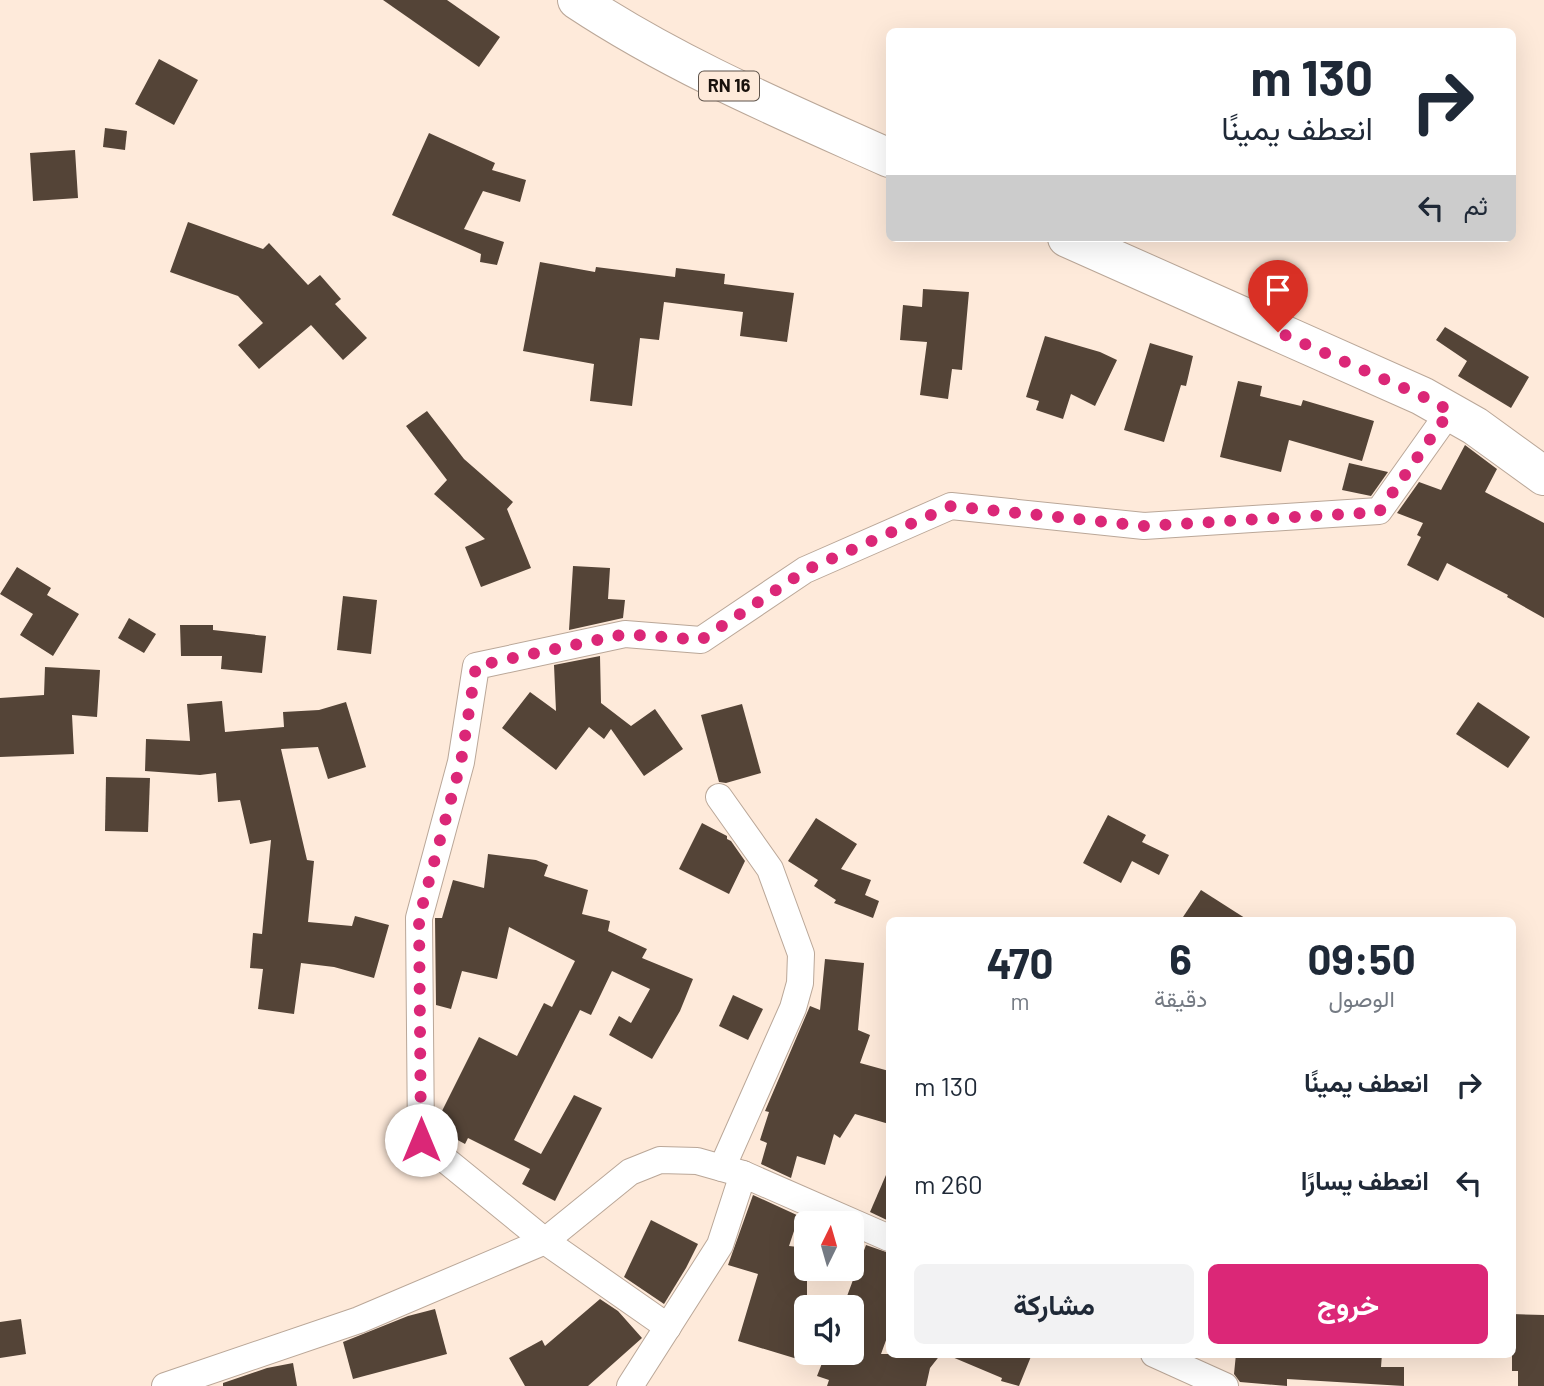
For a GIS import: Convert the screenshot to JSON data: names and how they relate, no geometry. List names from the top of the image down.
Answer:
{
  "streets": {
    "main road": ["RN 16"]
  },
  "north": "top",
  "page": {
    "turn": ["130 m", "انعطف يمينًا"],
    "then": "ثم",
    "eta": [
      "09:50",
      "الوصول",
      "6",
      "دقيقة",
      "470",
      "m"
    ],
    "list": [
      {
        "name": "انعطف يمينًا",
        "value": "130 m"
      },
      {
        "name": "انعطف يسارًا",
        "value": "260 m"
      }
    ],
    "buttons": ["خروج", "مشاركة"]
  }
}
